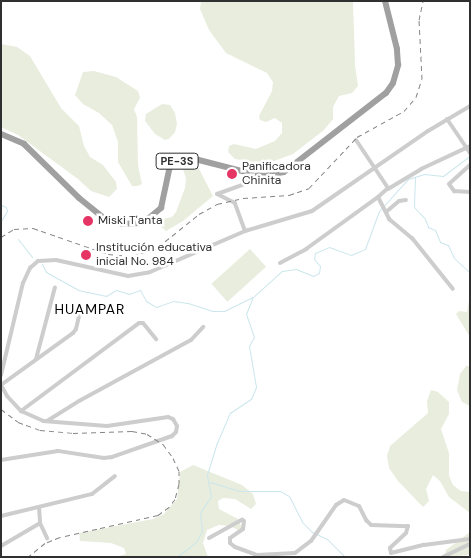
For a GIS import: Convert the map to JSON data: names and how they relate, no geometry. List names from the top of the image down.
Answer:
{
  "streets": {
    "highway": ["PE-3S"]
  },
  "districts": ["HUAMPAR"],
  "places": ["Panificadora Chinita", "Miski T'anta", "Institución educativa inicial No. 984"]
}
